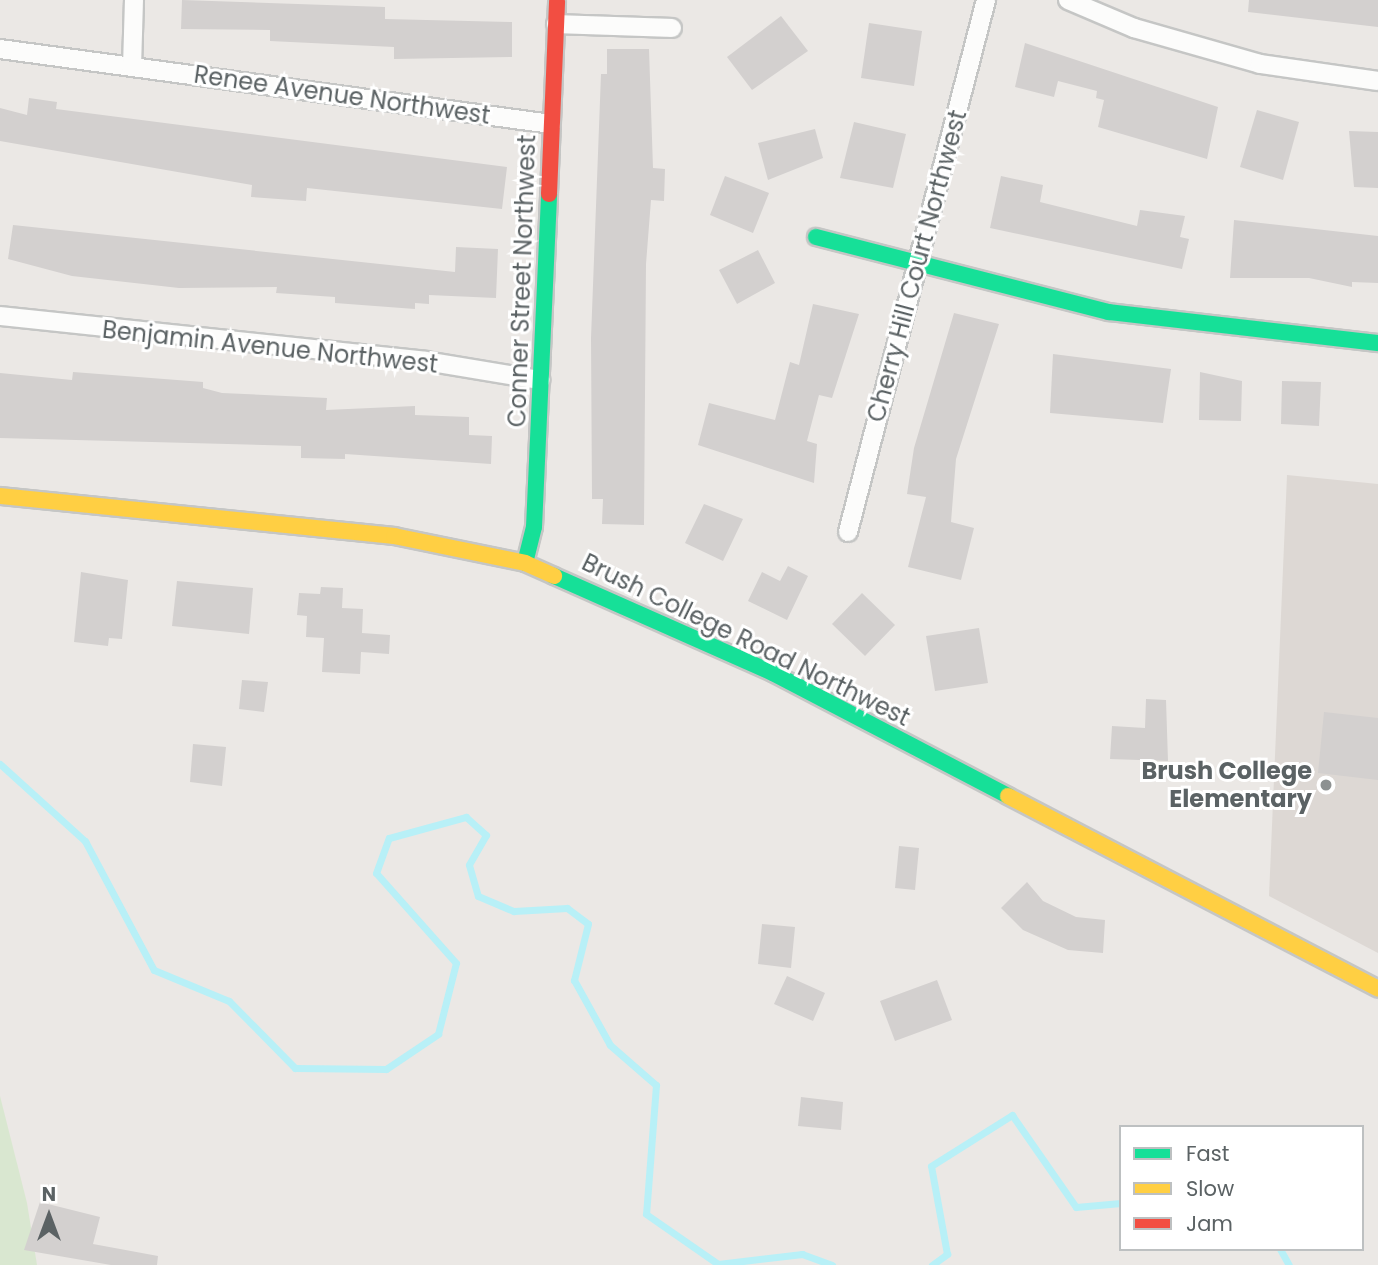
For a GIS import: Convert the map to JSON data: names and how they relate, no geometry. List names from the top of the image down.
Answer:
{
  "streets": {
    "street": [
      "Renee Avenue Northwest",
      "Cherry Hill Court Northwest",
      "Conner Street Northwest",
      "Benjamin Avenue Northwest",
      "Brush College Road Northwest"
    ]
  },
  "crossings": [
    ["Renee Avenue Northwest", "Conner Street Northwest"],
    ["Conner Street Northwest", "Benjamin Avenue Northwest"],
    ["Conner Street Northwest", "Brush College Road Northwest"]
  ],
  "places": ["Brush College Elementary"],
  "legend": ["Fast", "Slow", "Jam"],
  "north": "top"
}
